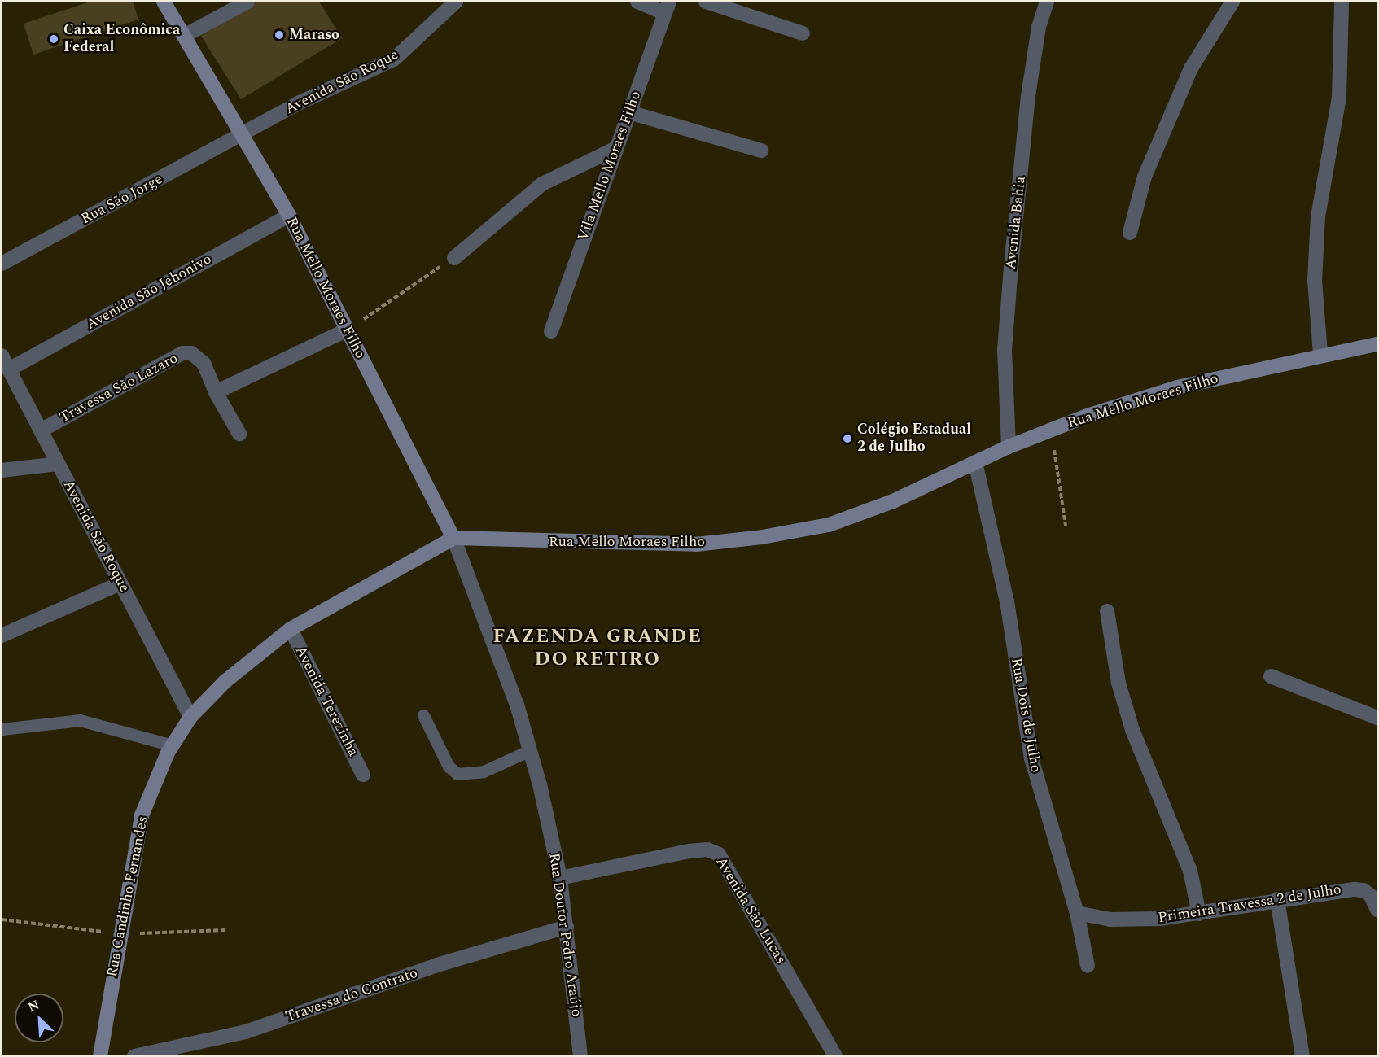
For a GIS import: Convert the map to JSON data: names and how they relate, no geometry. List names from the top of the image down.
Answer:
{
  "streets": {
    "main road": ["Rua Mello Moraes Filho", "Rua Candinho Fernandes"],
    "street": [
      "Avenida São Roque",
      "Vila Mello Moraes Filho",
      "Rua São Jorge",
      "Avenida Bahia",
      "Avenida São Jehonivo",
      "Travessa São Lazaro",
      "Avenida Terezinha",
      "Rua Dois de Julho",
      "Primeira Travessa 2 de Julho",
      "Avenida São Lucas",
      "Rua Doutor Pedro Araújo",
      "Travessa do Contrato"
    ]
  },
  "crossings": [
    ["Avenida São Roque", "Rua São Jorge"],
    ["Avenida São Roque", "Rua Mello Moraes Filho"],
    ["Avenida São Roque", "Avenida São Jehonivo"],
    ["Avenida São Roque", "Travessa São Lazaro"],
    ["Avenida São Roque", "Rua Candinho Fernandes"],
    ["Rua São Jorge", "Rua Mello Moraes Filho"],
    ["Avenida Bahia", "Rua Mello Moraes Filho"],
    ["Rua Mello Moraes Filho", "Avenida São Jehonivo"],
    ["Rua Mello Moraes Filho", "Rua Dois de Julho"],
    ["Rua Mello Moraes Filho", "Rua Candinho Fernandes"],
    ["Rua Mello Moraes Filho", "Rua Doutor Pedro Araújo"],
    ["Avenida Terezinha", "Rua Candinho Fernandes"],
    ["Rua Dois de Julho", "Primeira Travessa 2 de Julho"],
    ["Rua Candinho Fernandes", "Rua Doutor Pedro Araújo"],
    ["Avenida São Lucas", "Rua Doutor Pedro Araújo"],
    ["Rua Doutor Pedro Araújo", "Travessa do Contrato"]
  ],
  "districts": ["FAZENDA GRANDE DO RETIRO"],
  "places": ["Maraso", "Caixa Econômica Federal", "Colégio Estadual 2 de Julho"],
  "north": "top left"
}
